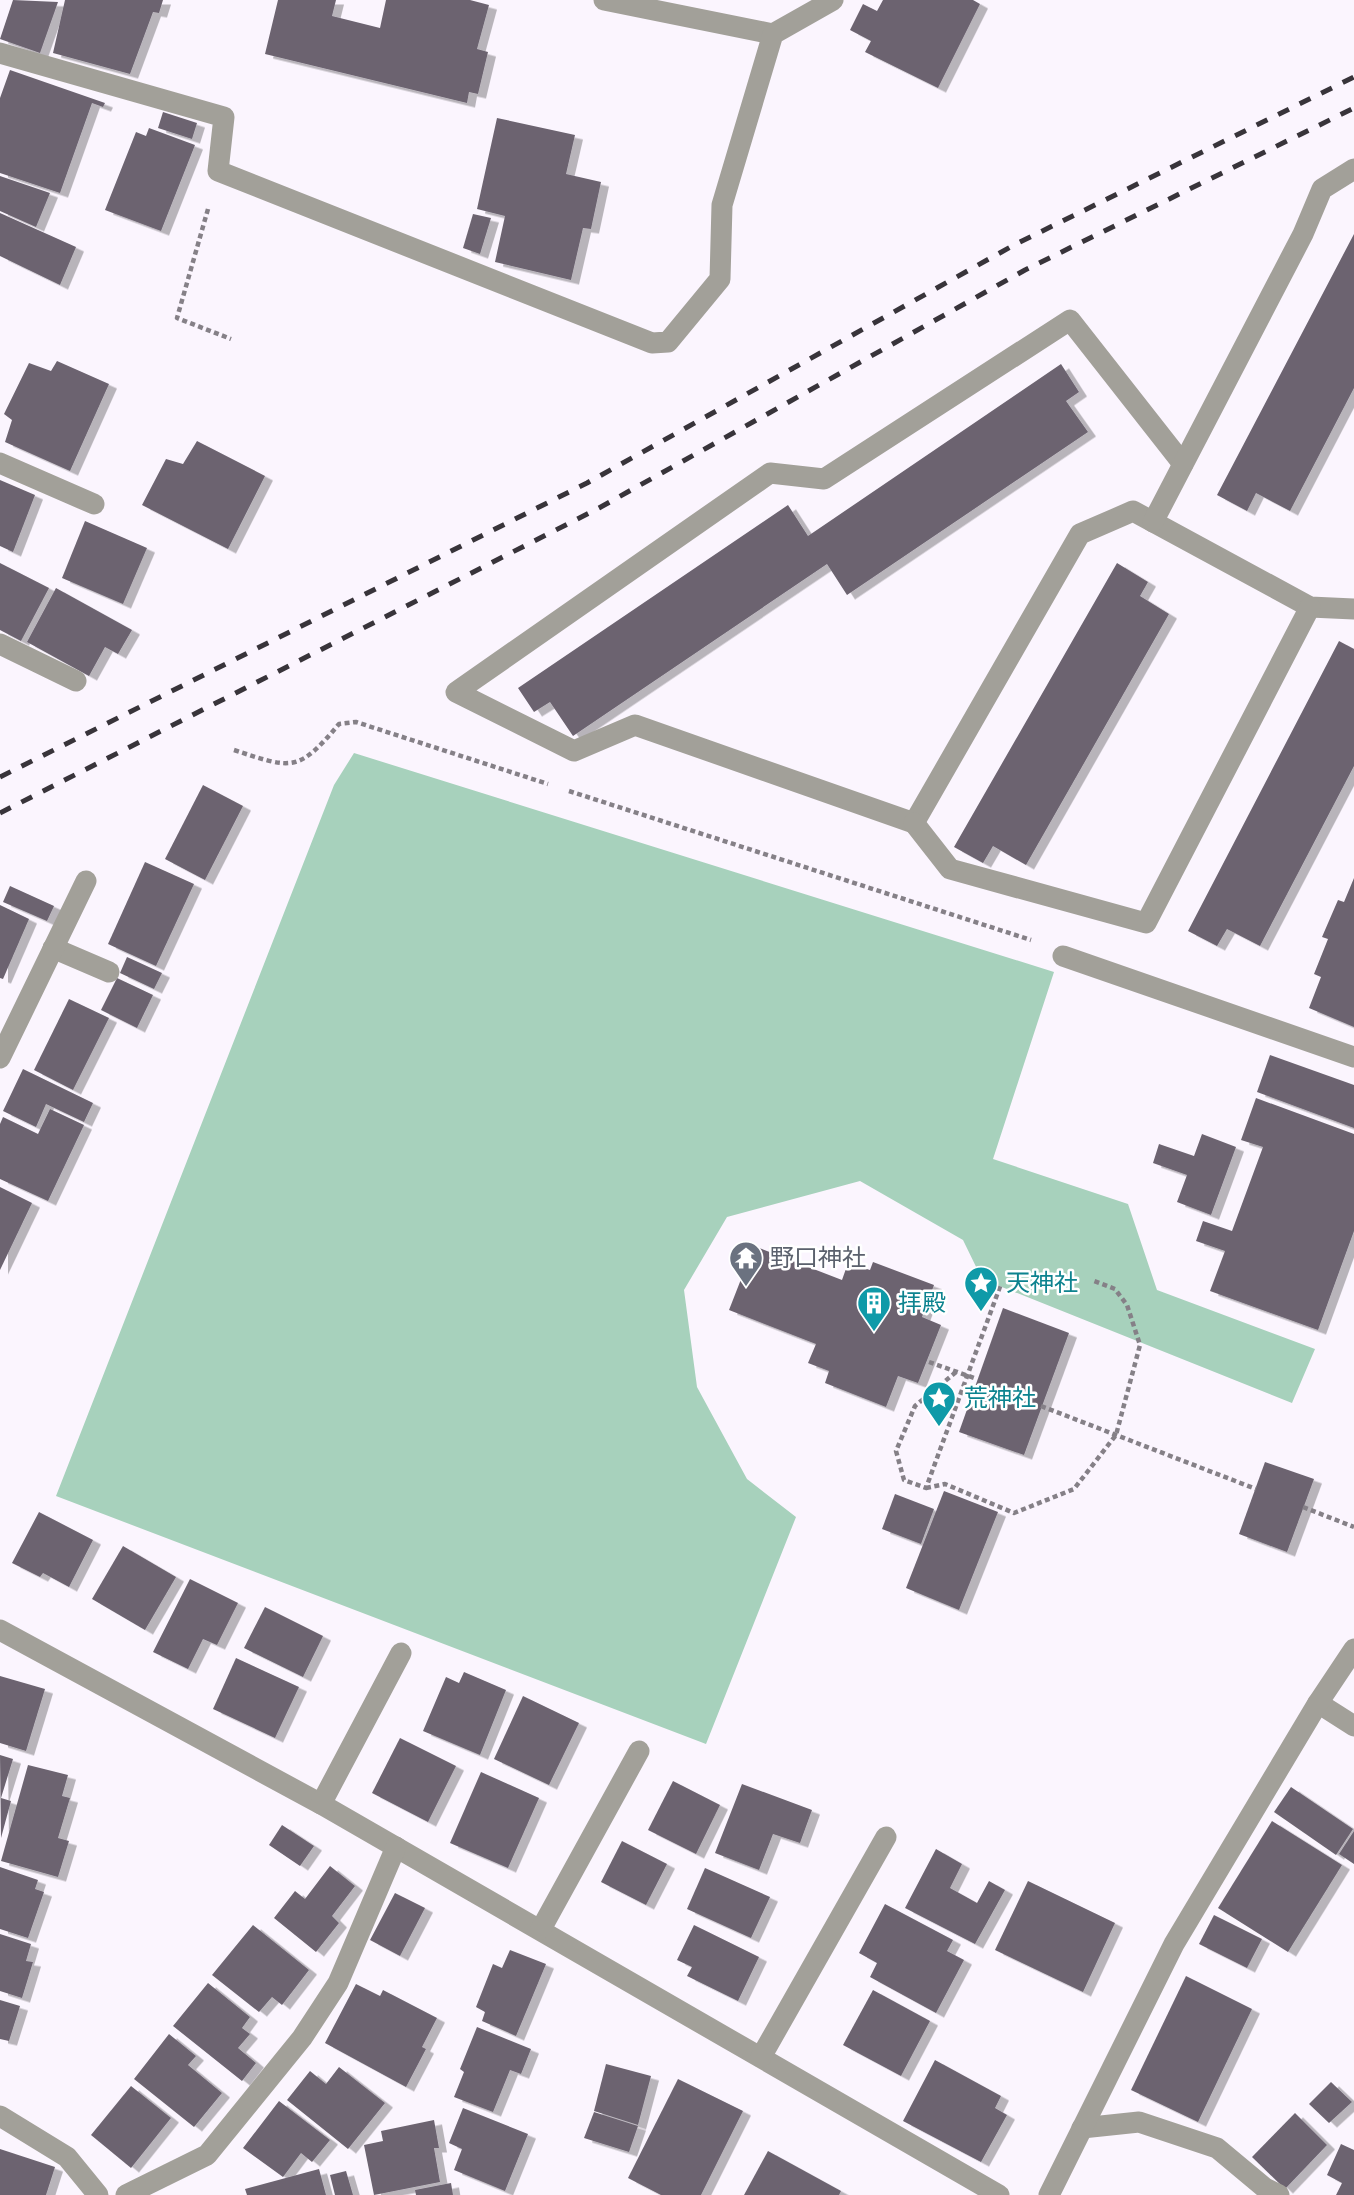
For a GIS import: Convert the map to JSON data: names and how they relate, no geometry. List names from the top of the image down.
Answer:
{
  "places": {
    "temple": ["野口神社"],
    "place": ["天神社", "荒神社"],
    "building": ["拝殿"]
  }
}
